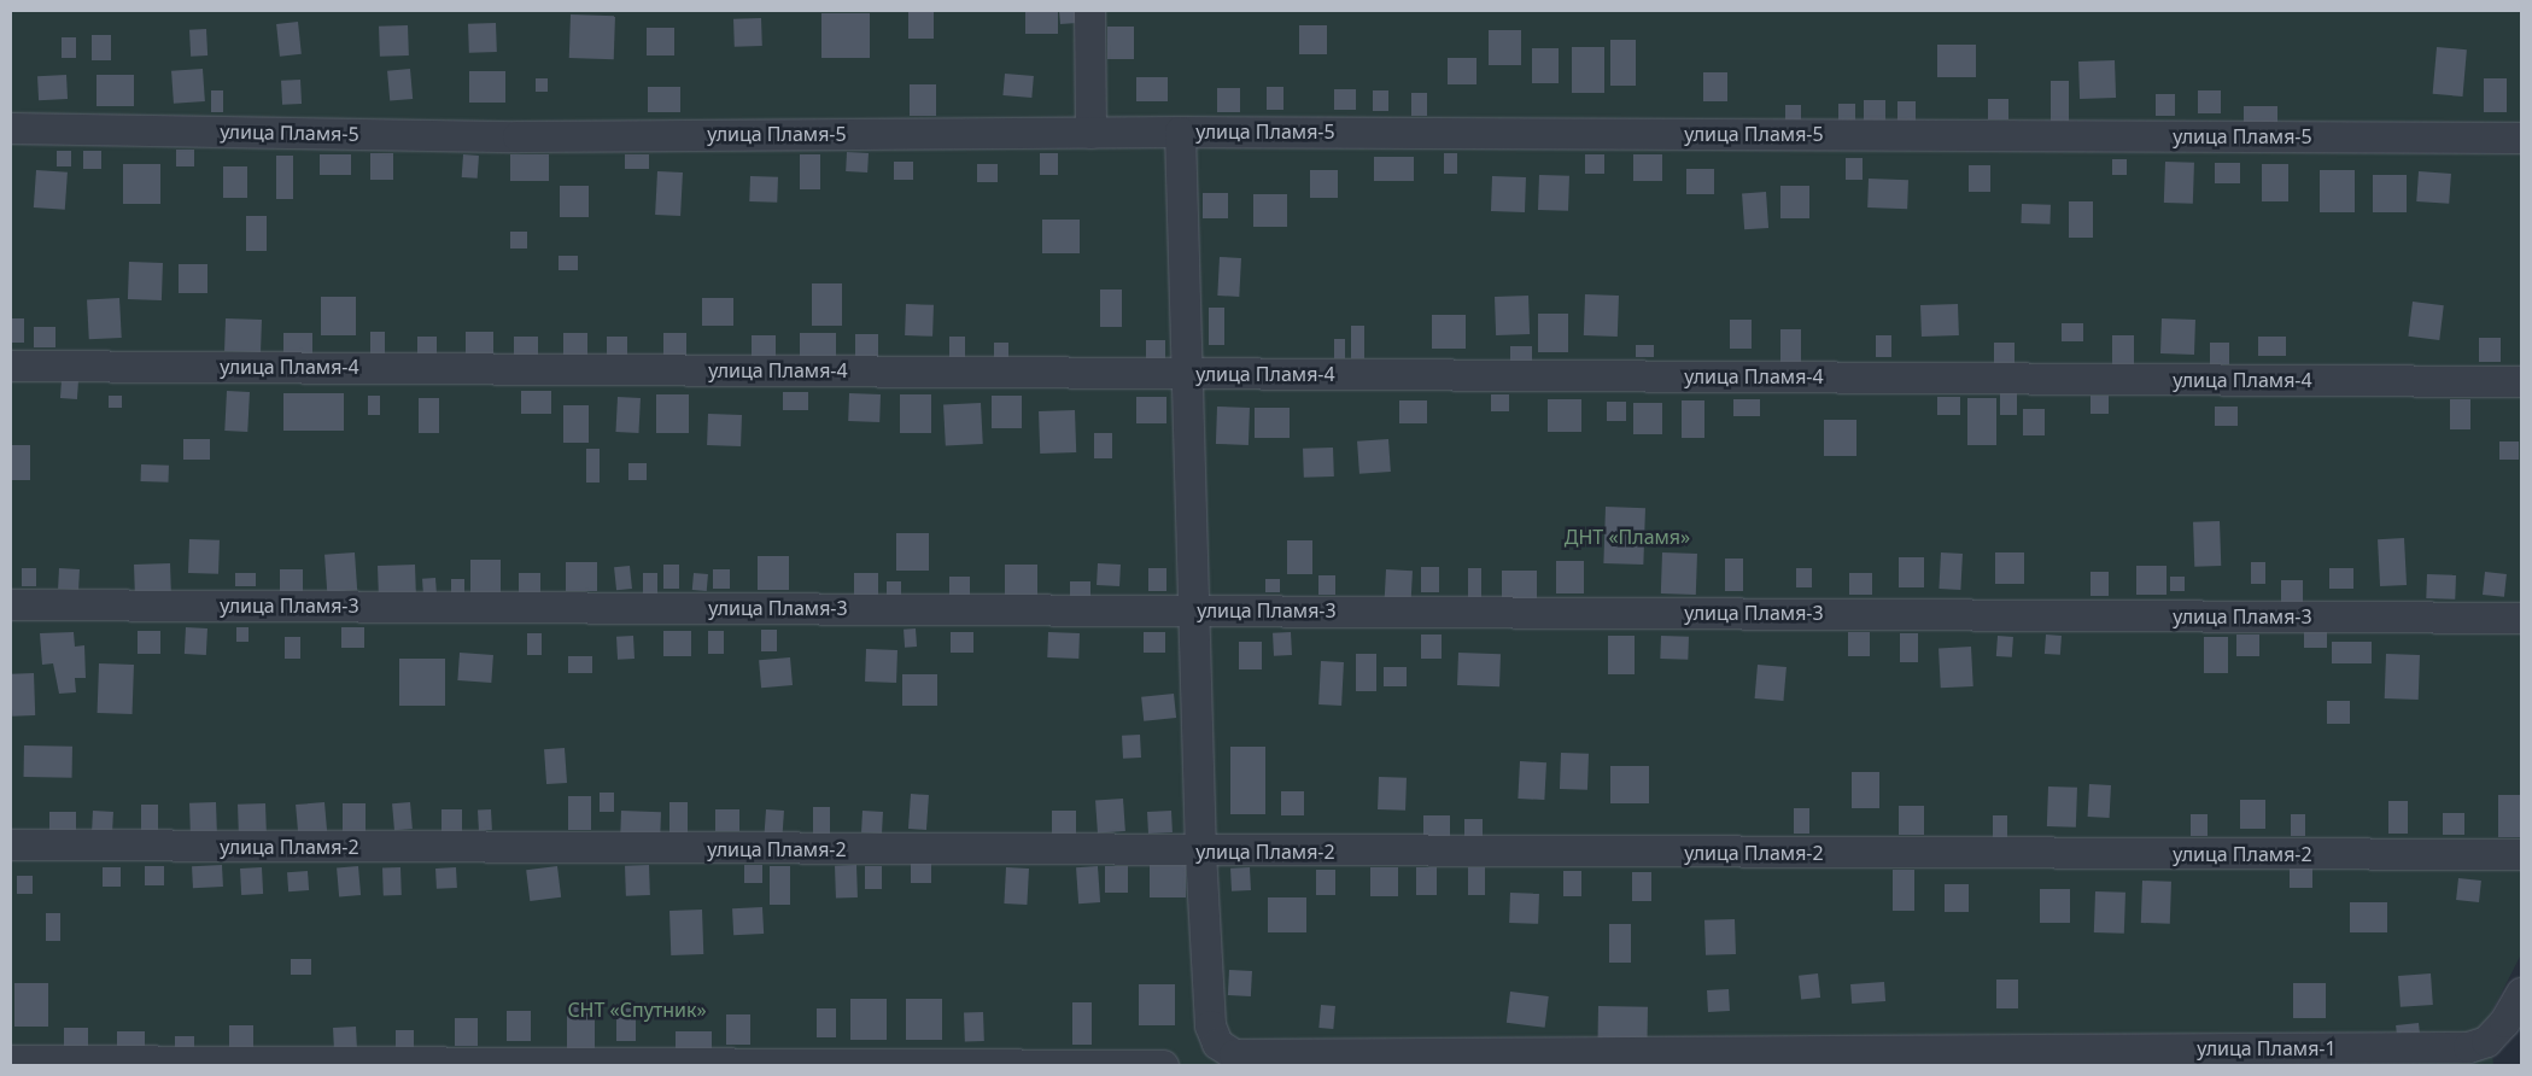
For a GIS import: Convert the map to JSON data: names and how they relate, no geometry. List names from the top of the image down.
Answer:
{
  "streets": {
    "street": [
      "улица Пламя-5",
      "улица Пламя-4",
      "улица Пламя-3",
      "улица Пламя-2",
      "улица Пламя-1"
    ]
  },
  "crossings": [
    ["улица Пламя-2", "улица Пламя-1"]
  ],
  "parks": ["ДНТ «Пламя»", "СНТ «Спутник»"]
}
